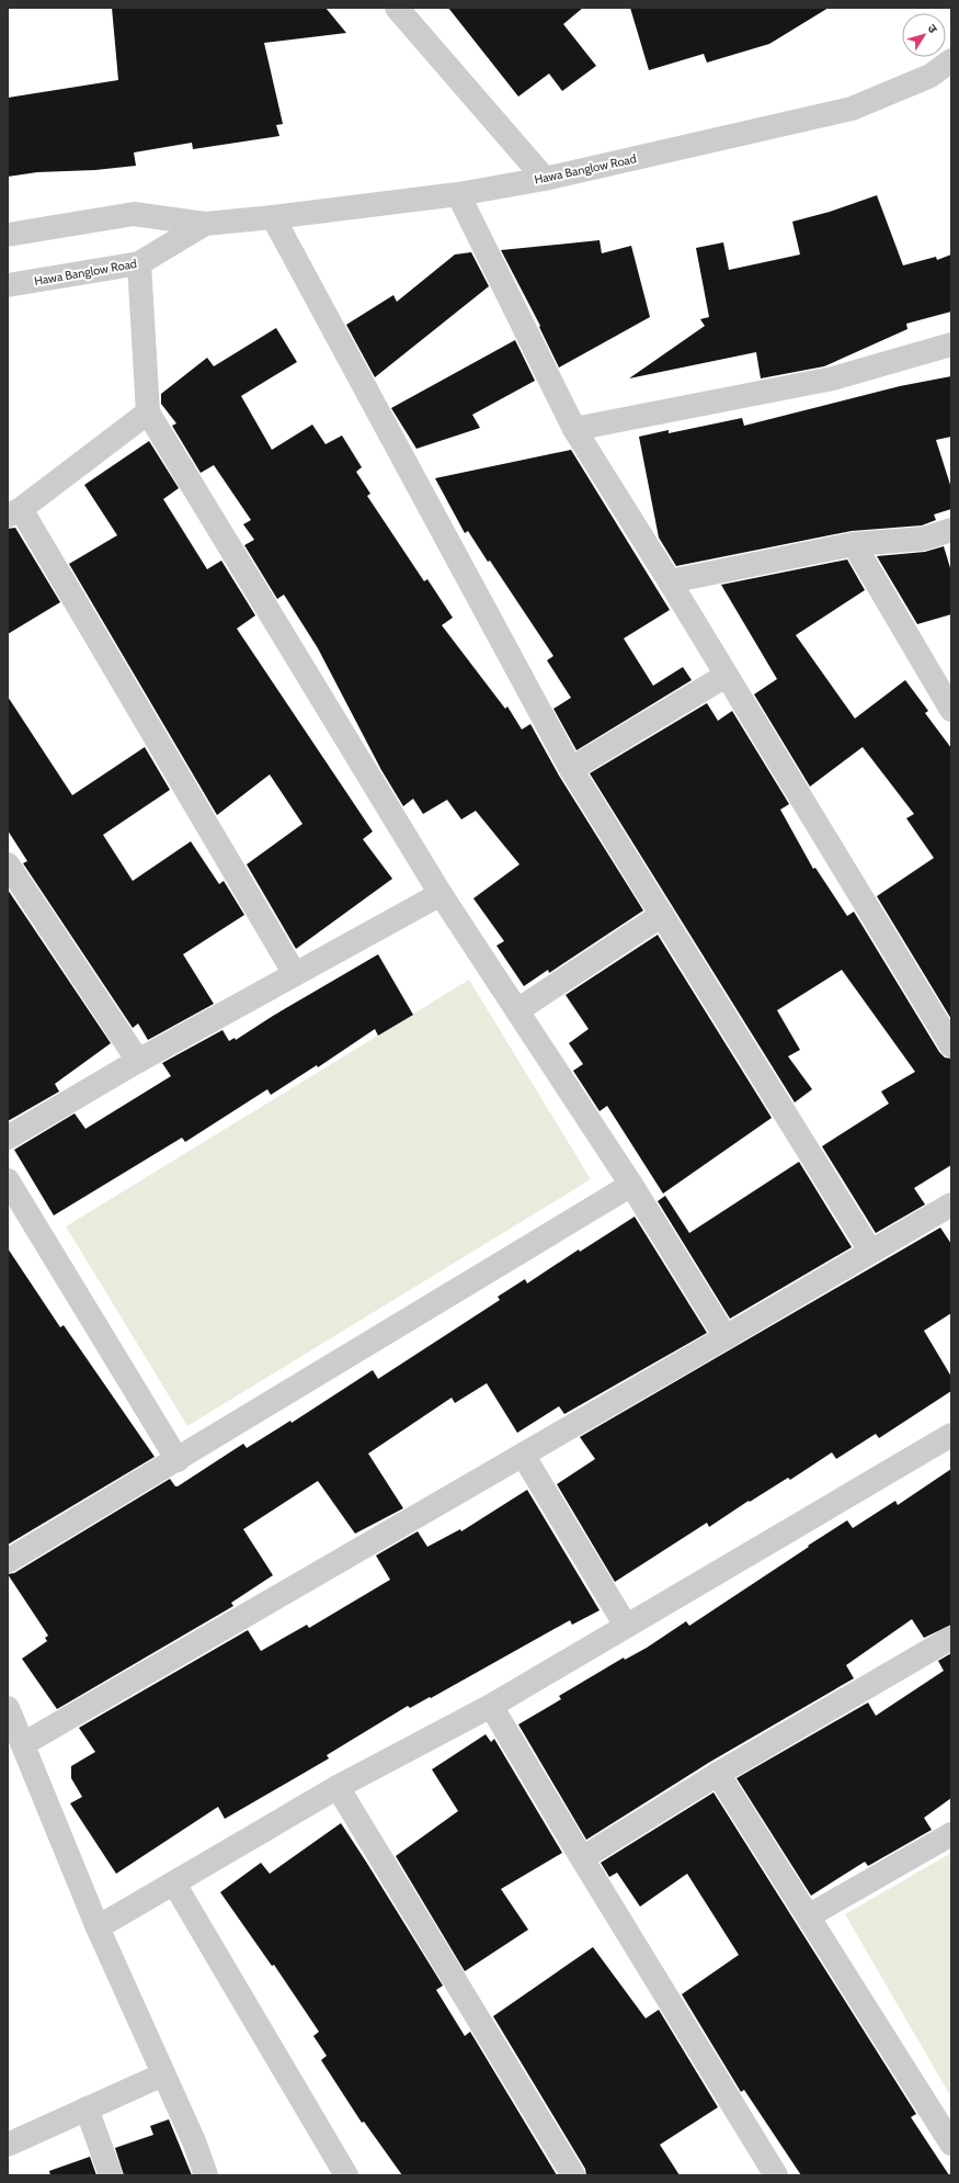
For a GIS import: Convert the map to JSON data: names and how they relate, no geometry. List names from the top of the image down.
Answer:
{
  "streets": {
    "street": ["Hawa Banglow Road"]
  },
  "north": "top right"
}
